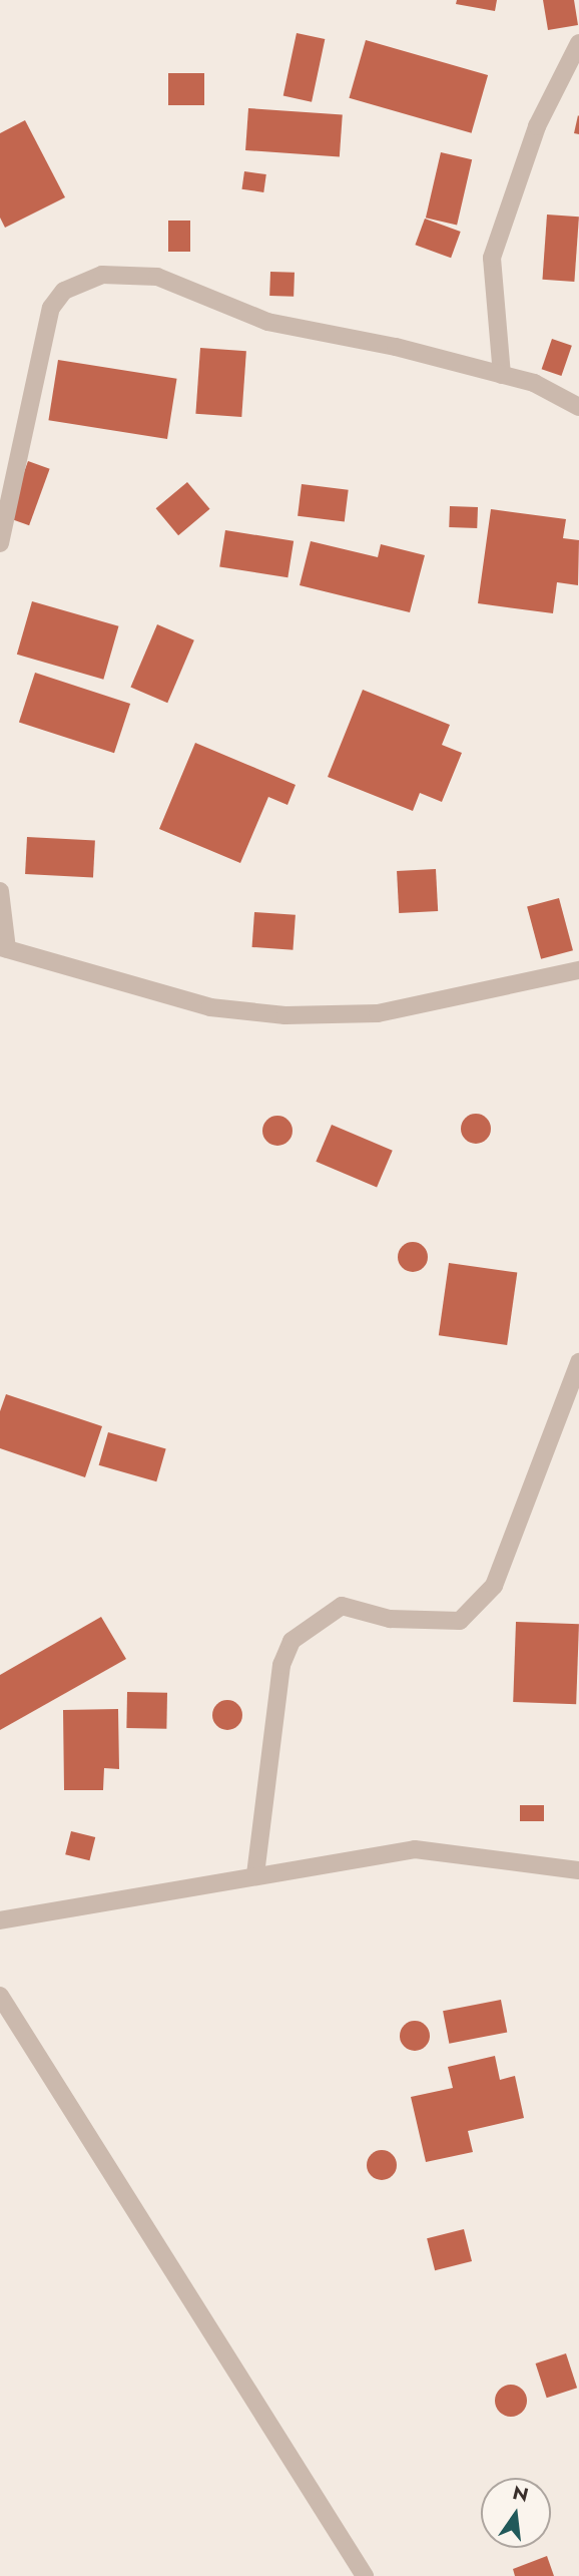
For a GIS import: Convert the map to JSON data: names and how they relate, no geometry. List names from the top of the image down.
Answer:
{
  "north": "top"
}
